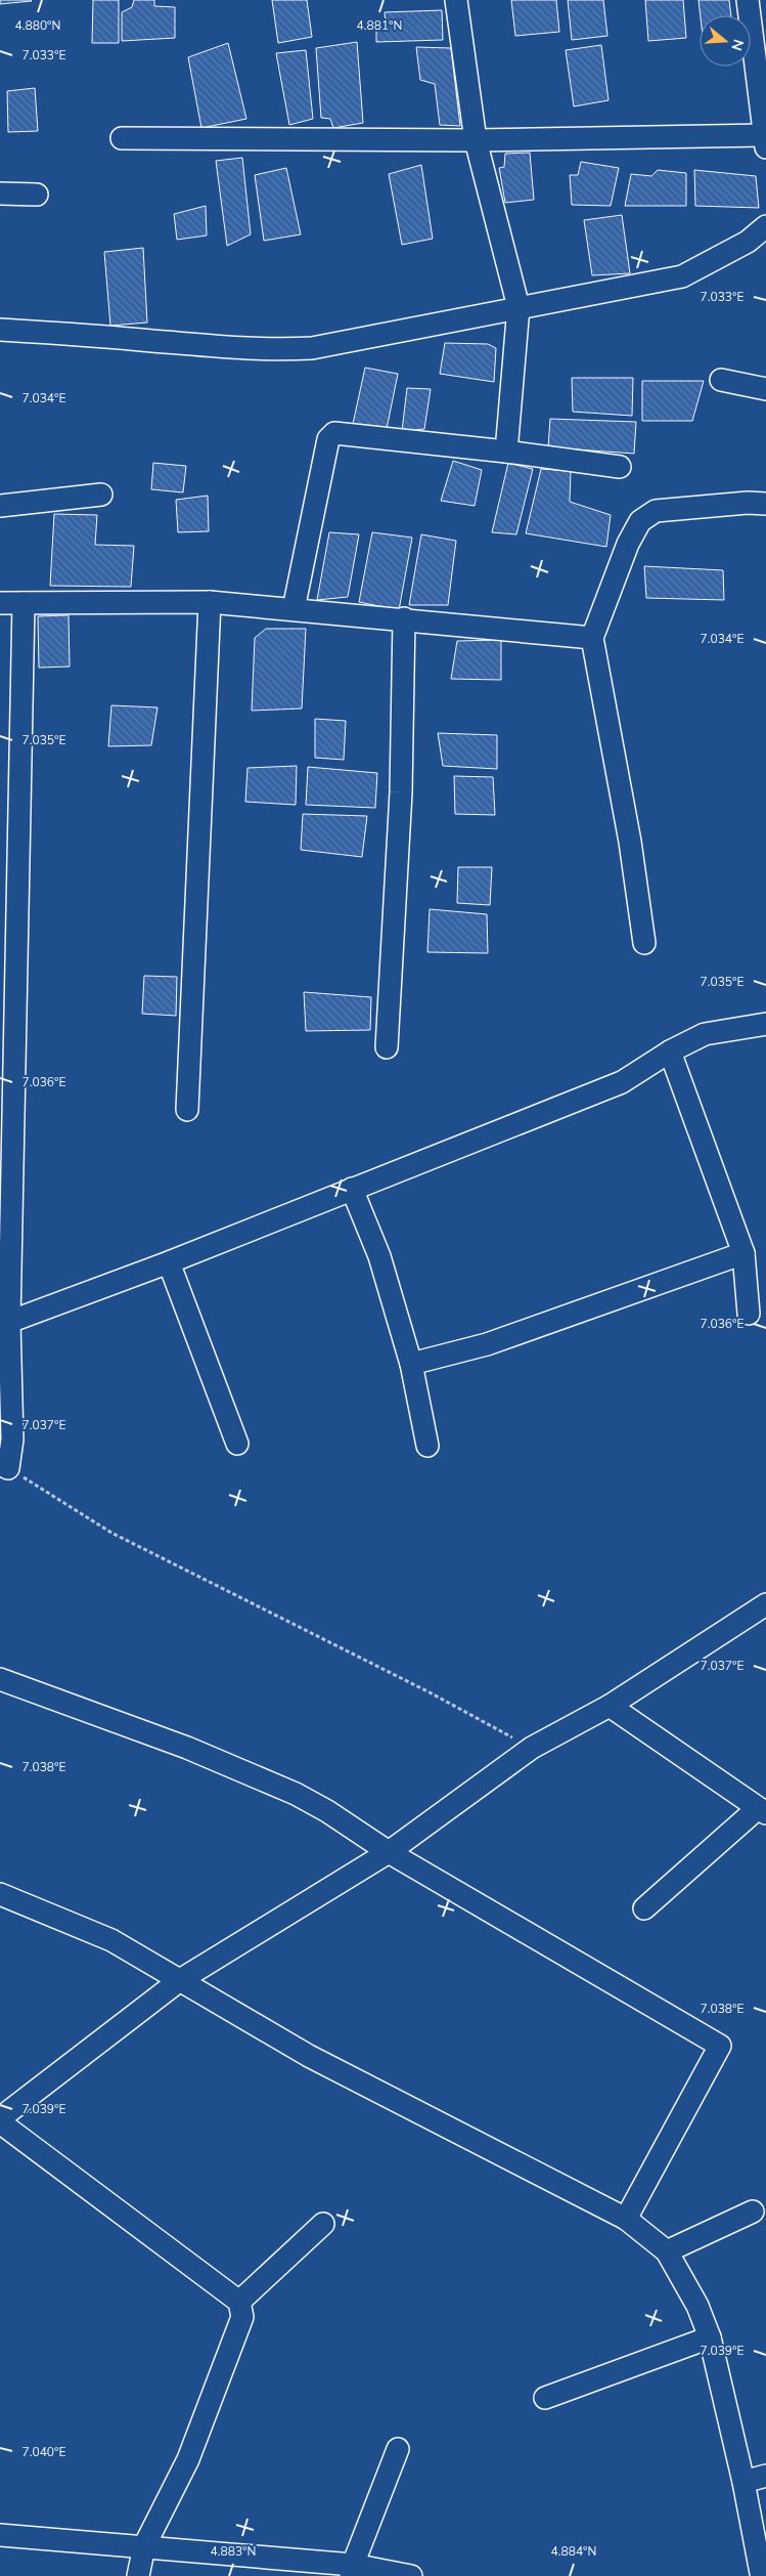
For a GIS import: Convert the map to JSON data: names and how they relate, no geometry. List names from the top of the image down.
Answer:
{
  "north": "right",
  "coordinates": [
    "4.880°N",
    "4.881°N",
    "7.033°E",
    "7.034°E",
    "7.035°E",
    "7.036°E",
    "7.037°E",
    "7.038°E",
    "7.039°E",
    "7.040°E",
    "4.883°N",
    "4.884°N"
  ]
}
